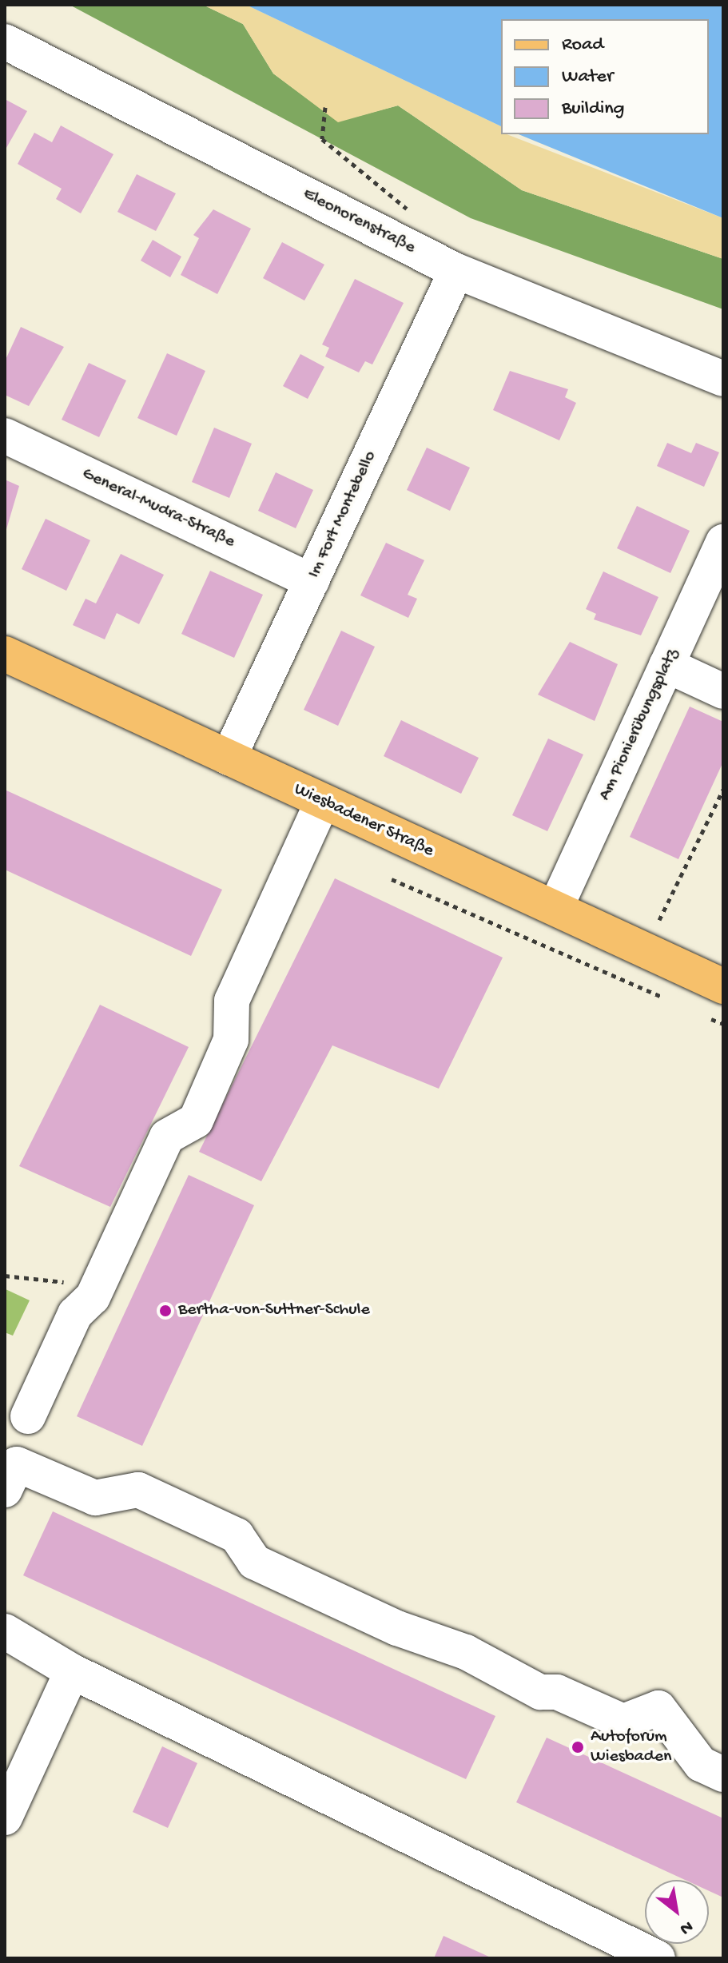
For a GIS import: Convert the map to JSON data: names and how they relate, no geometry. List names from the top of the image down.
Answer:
{
  "streets": {
    "main road": ["Wiesbadener Straße"],
    "street": [
      "Eleonorenstraße",
      "General-Mudra-Straße",
      "Im Fort Montebello",
      "Am Pionierübungsplatz"
    ]
  },
  "crossings": [
    ["Eleonorenstraße", "Im Fort Montebello"],
    ["General-Mudra-Straße", "Im Fort Montebello"],
    ["Im Fort Montebello", "Wiesbadener Straße"],
    ["Am Pionierübungsplatz", "Wiesbadener Straße"]
  ],
  "places": ["Bertha-von-Suttner-Schule", "Autoforum Wiesbaden"],
  "legend": ["Road", "Water", "Building"],
  "north": "bottom right"
}
